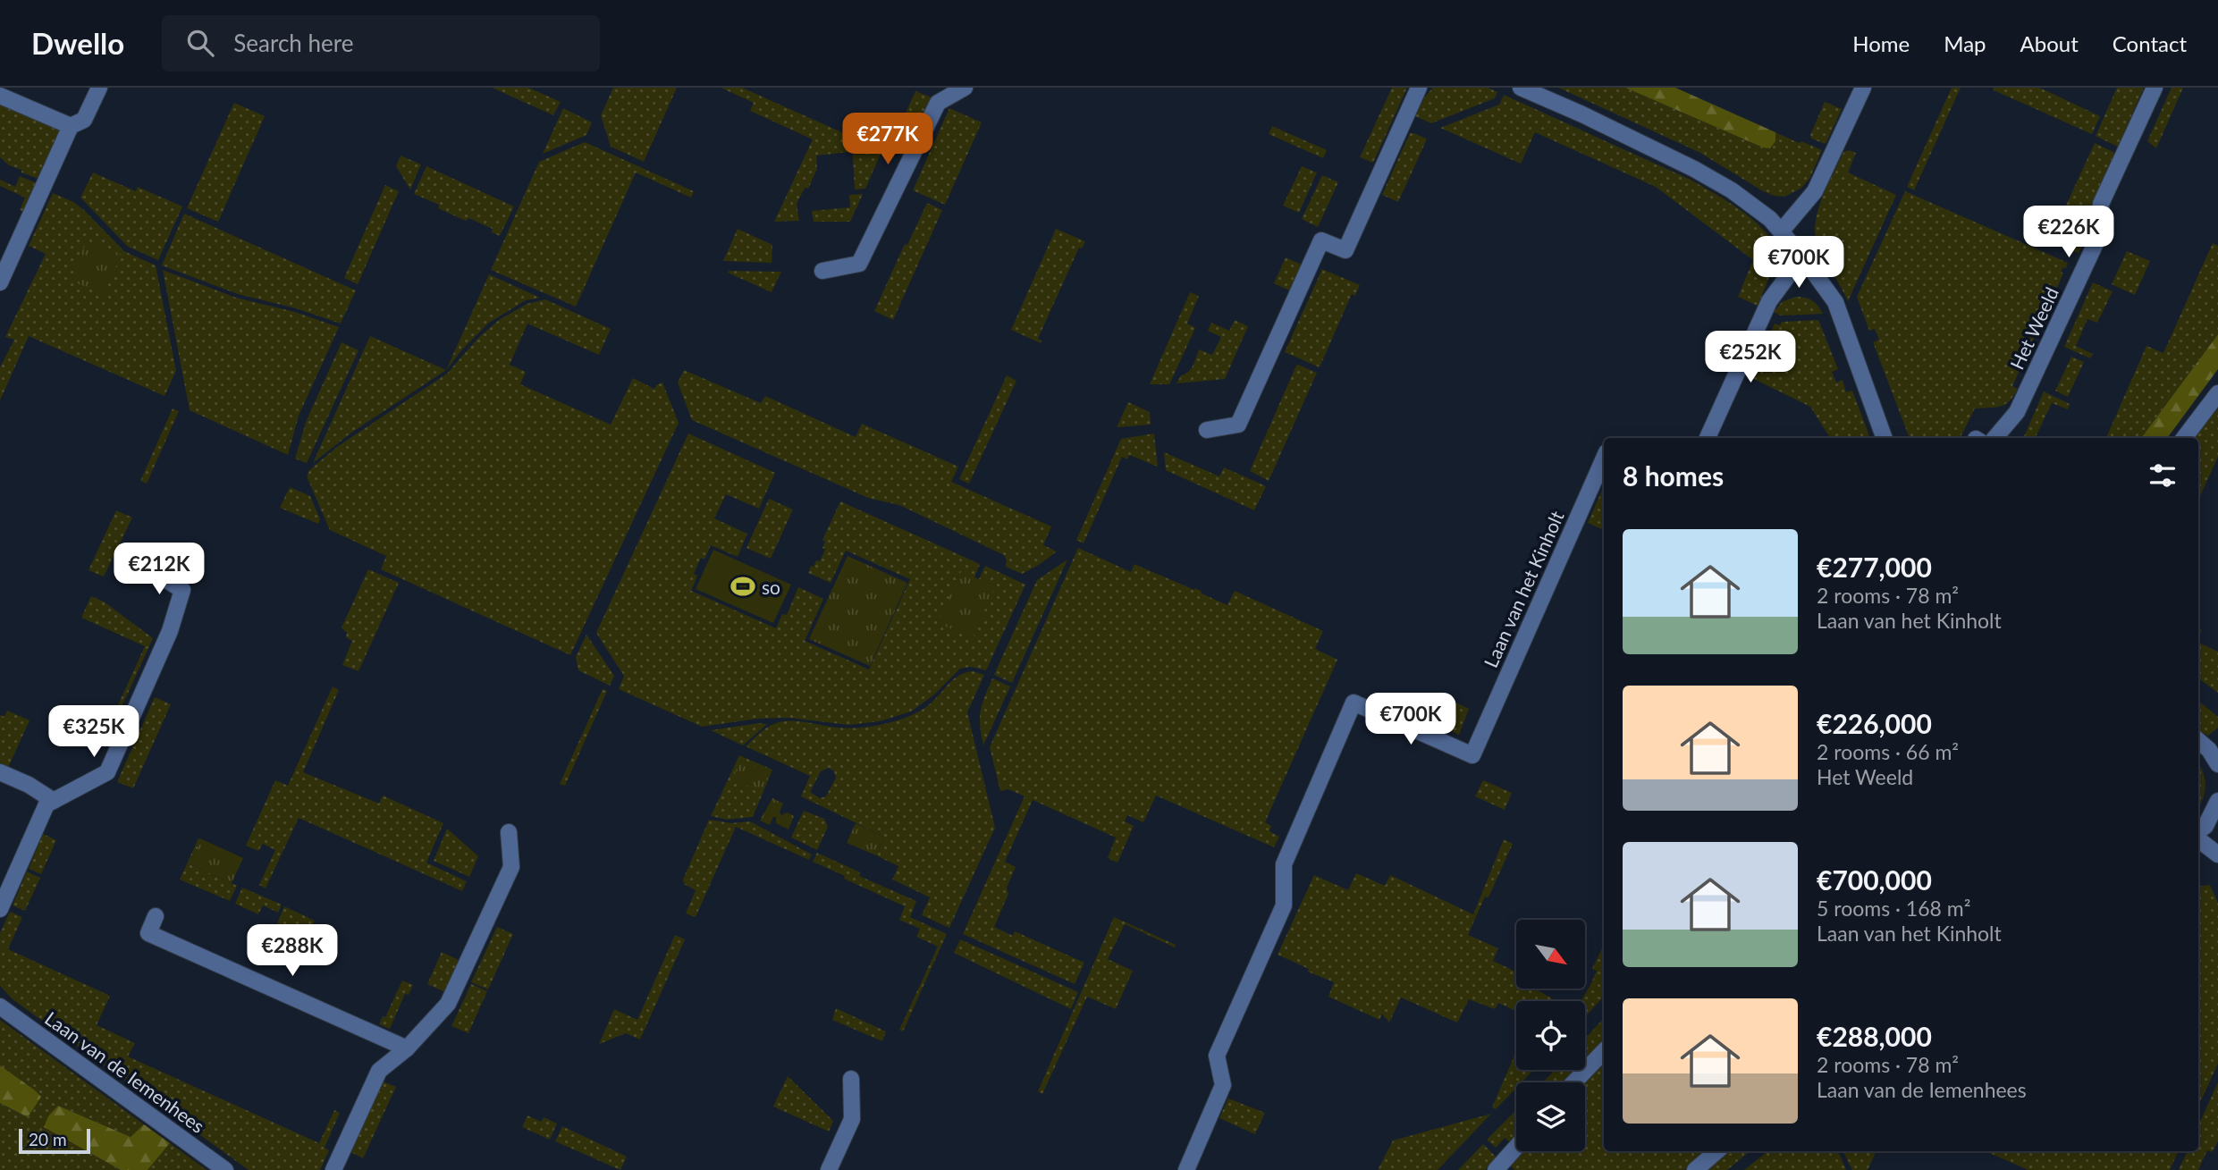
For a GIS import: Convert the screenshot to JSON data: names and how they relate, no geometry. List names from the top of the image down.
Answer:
{
  "streets": {
    "street": ["Het Weeld", "Laan van het Kinholt", "Laan van de Iemenhees"]
  },
  "places": {
    "sports": ["so"]
  },
  "scale_bar": "20 m",
  "north": "bottom right",
  "page": {
    "header": "Dwello",
    "search": "Search here",
    "nav": [
      "Home",
      "Map",
      "About",
      "Contact"
    ],
    "price": [
      "€277K",
      "€226K",
      "€700K",
      "€252K",
      "€212K",
      "€700K",
      "€325K",
      "€288K"
    ],
    "heading": "8 homes",
    "list": [
      {
        "name": "€277,000",
        "note": "2 rooms · 78 m² · Laan van het Kinholt"
      },
      {
        "name": "€226,000",
        "note": "2 rooms · 66 m² · Het Weeld"
      },
      {
        "name": "€700,000",
        "note": "5 rooms · 168 m² · Laan van het Kinholt"
      },
      {
        "name": "€288,000",
        "note": "2 rooms · 78 m² · Laan van de Iemenhees"
      }
    ],
    "scale": "20 m"
  }
}
